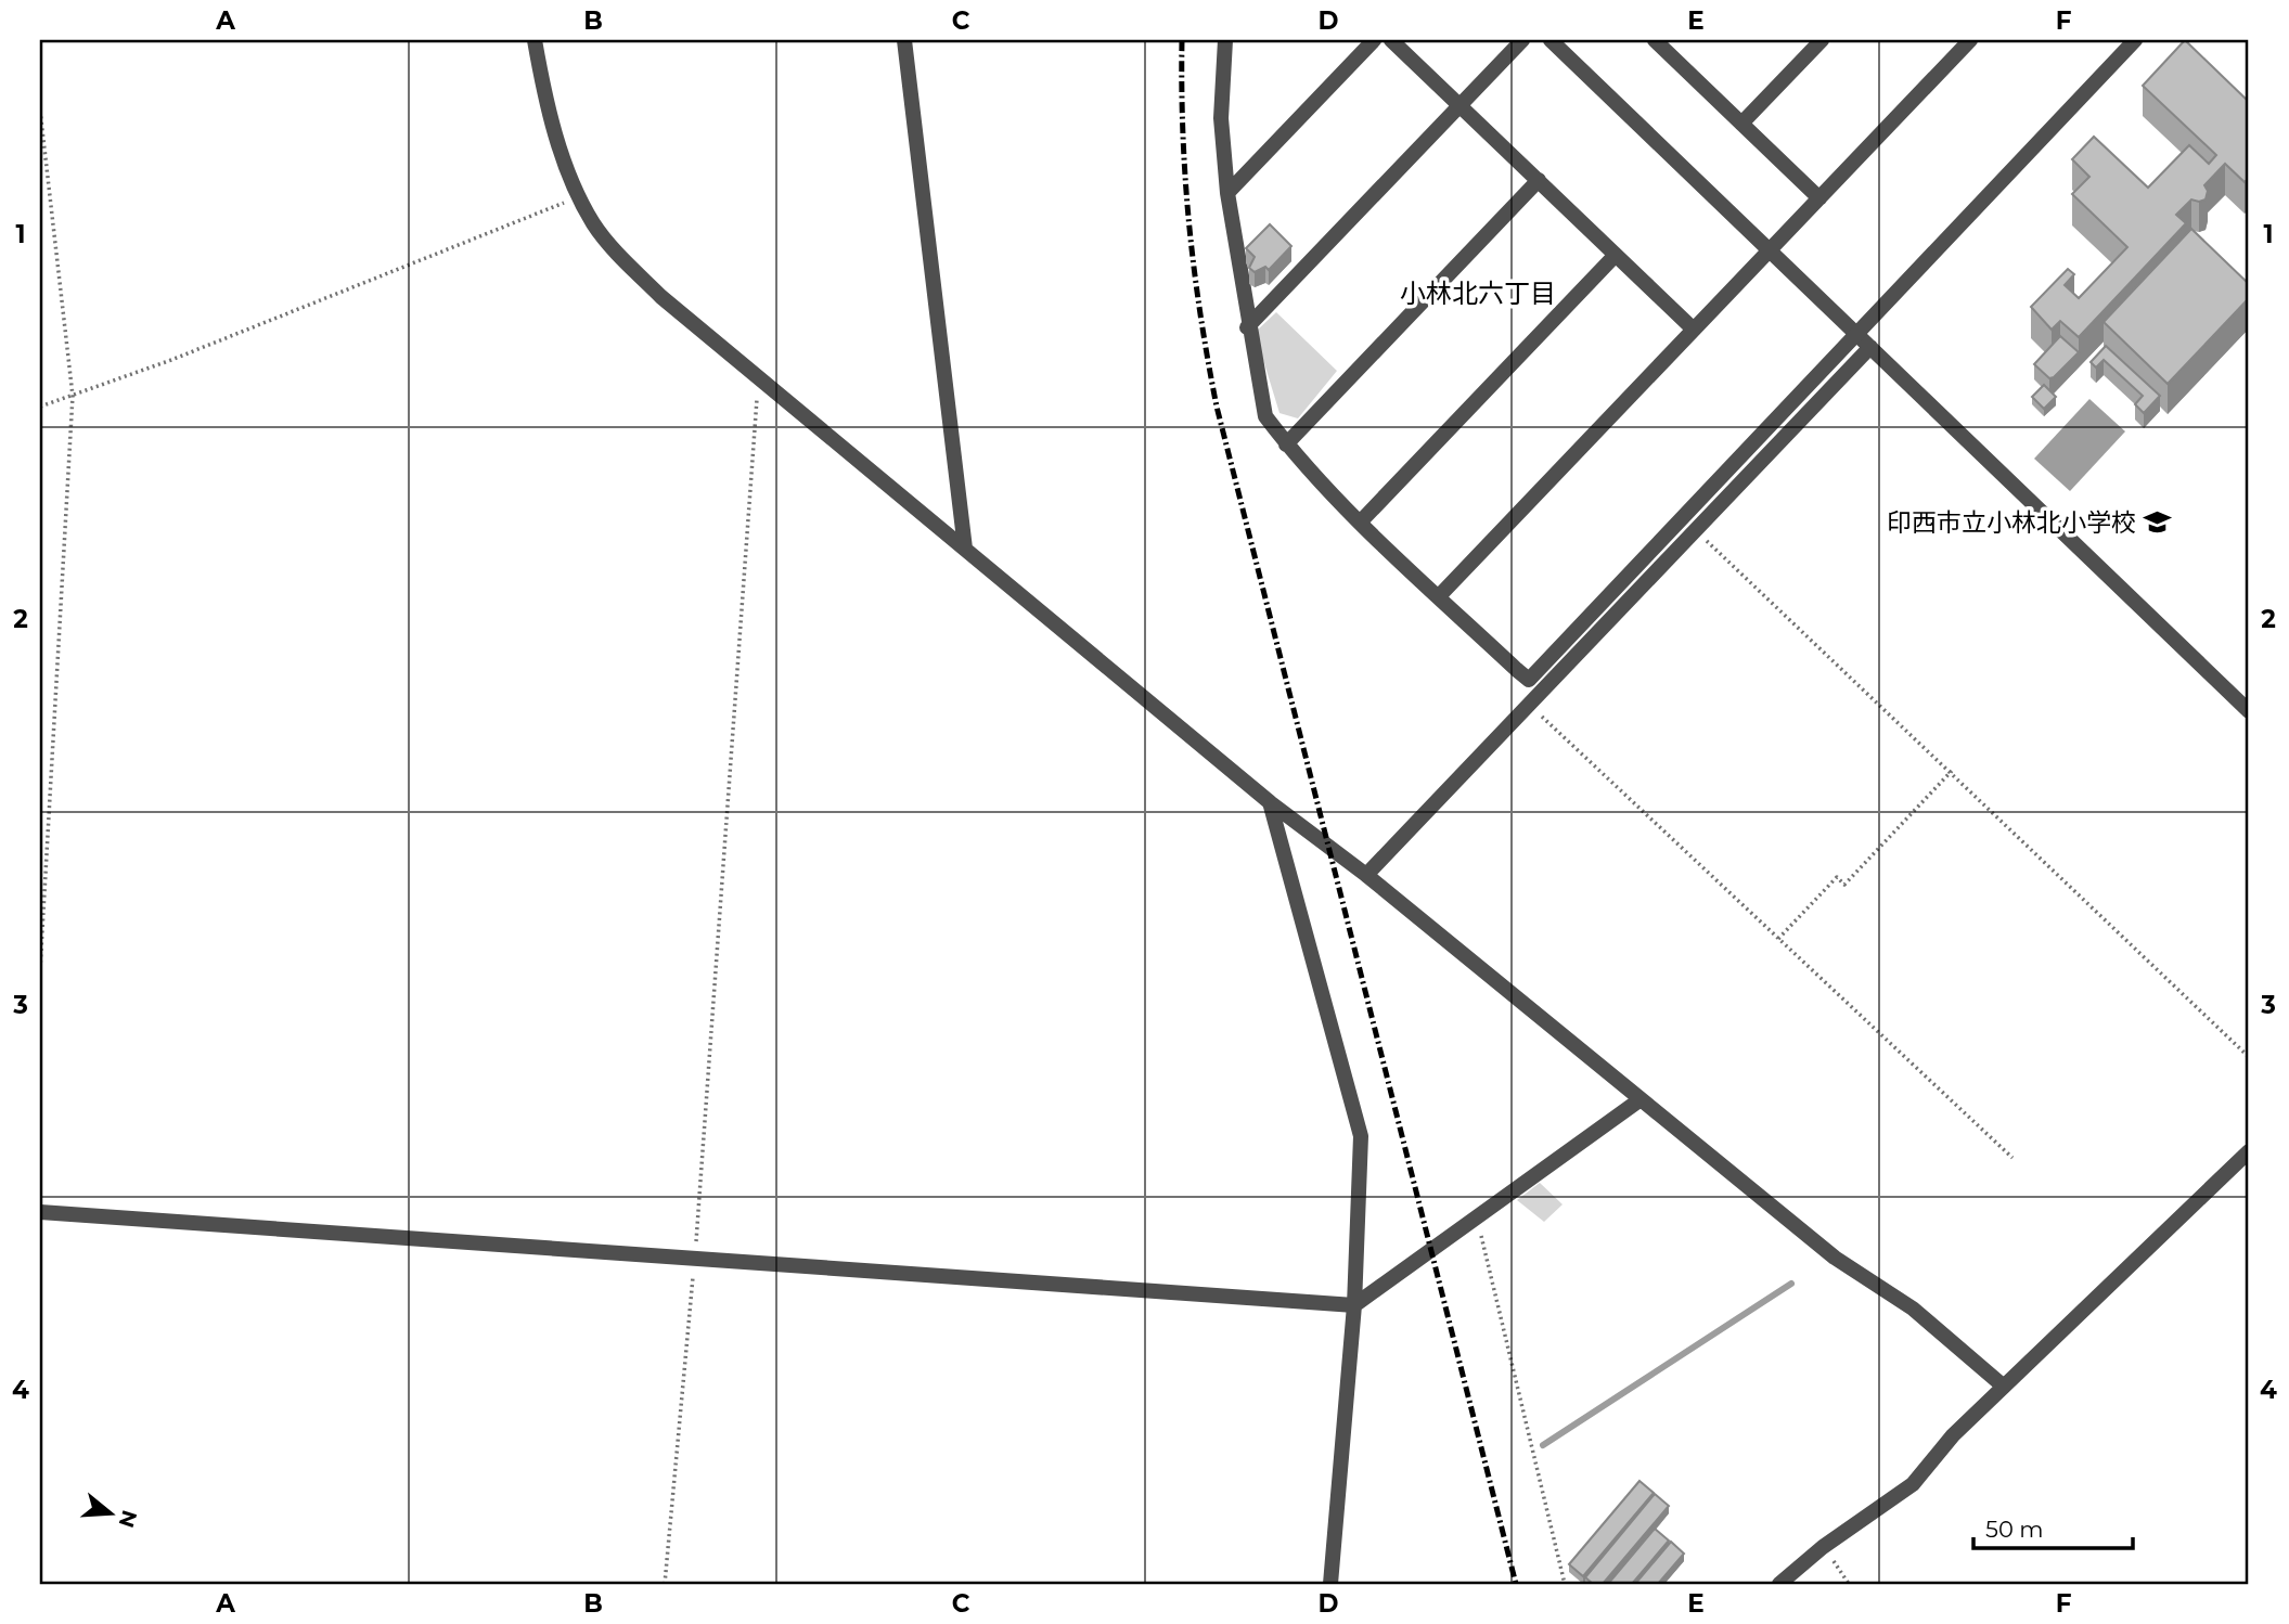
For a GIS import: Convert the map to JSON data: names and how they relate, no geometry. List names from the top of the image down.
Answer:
{
  "districts": ["小林北六丁目"],
  "places": {
    "school or university": ["印西市立小林北小学校"]
  },
  "scale_bar": "50 m",
  "north": "right",
  "grid": {
    "columns": [
      "A",
      "B",
      "C",
      "D",
      "E",
      "F"
    ],
    "rows": [
      "1",
      "2",
      "3",
      "4"
    ]
  }
}
